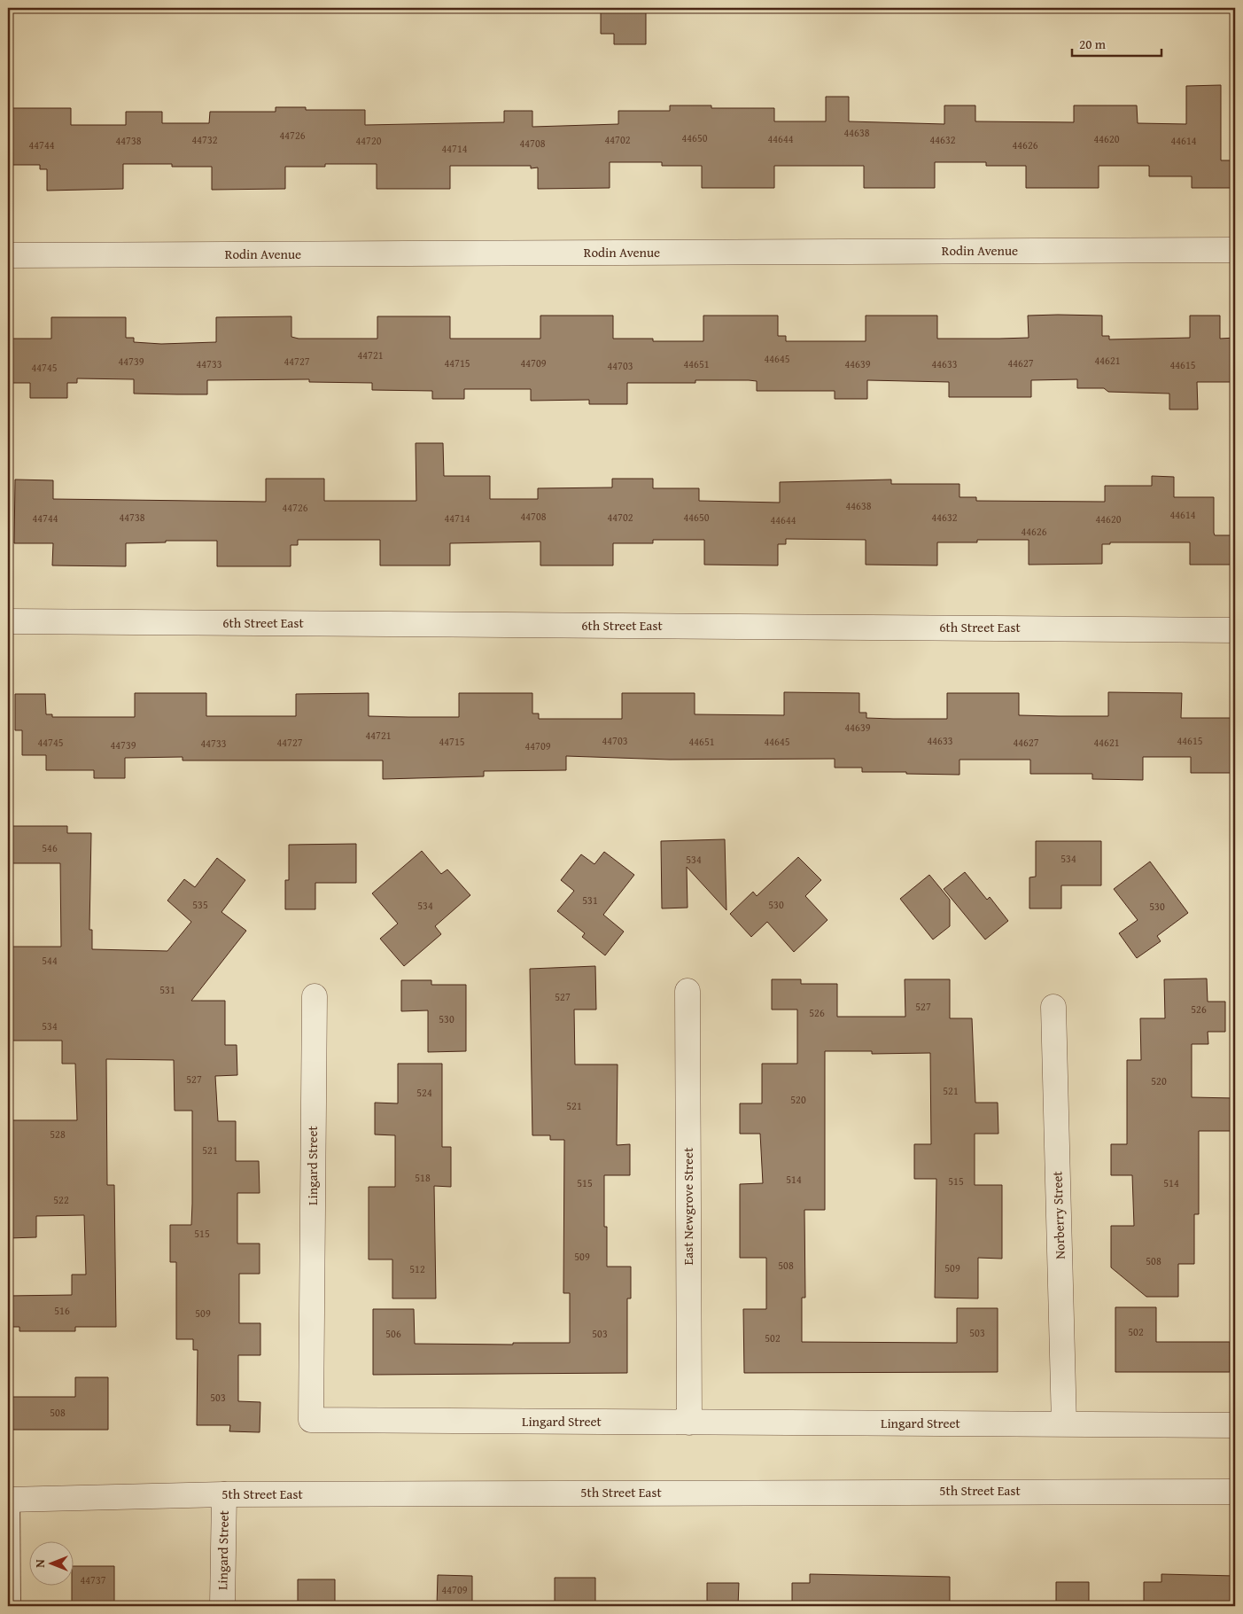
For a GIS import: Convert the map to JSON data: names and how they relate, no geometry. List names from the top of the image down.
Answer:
{
  "streets": {
    "street": [
      "Rodin Avenue",
      "6th Street East",
      "Lingard Street",
      "East Newgrove Street",
      "Norberry Street",
      "5th Street East"
    ]
  },
  "crossings": [
    ["Lingard Street", "East Newgrove Street"],
    ["Lingard Street", "Norberry Street"],
    ["Lingard Street", "5th Street East"]
  ],
  "house_numbers": [
    "44638",
    "44726",
    "44650",
    "44644",
    "44620",
    "44732",
    "44702",
    "44632",
    "44738",
    "44720",
    "44614",
    "44708",
    "44744",
    "44626",
    "44714",
    "44721",
    "44645",
    "44621",
    "44739",
    "44727",
    "44715",
    "44709",
    "44627",
    "44733",
    "44651",
    "44639",
    "44633",
    "44615",
    "44703",
    "44745",
    "44638",
    "44726",
    "44614",
    "44708",
    "44738",
    "44702",
    "44650",
    "44632",
    "44744",
    "44714",
    "44620",
    "44644",
    "44626",
    "44639",
    "44721",
    "44703",
    "44633",
    "44615",
    "44715",
    "44651",
    "44645",
    "44745",
    "44727",
    "44627",
    "44621",
    "44733",
    "44739",
    "44709",
    "546",
    "534",
    "534",
    "531",
    "535",
    "530",
    "534",
    "530",
    "544",
    "531",
    "527",
    "527",
    "526",
    "526",
    "530",
    "534",
    "527",
    "520",
    "521",
    "524",
    "520",
    "521",
    "528",
    "521",
    "518",
    "514",
    "515",
    "515",
    "514",
    "522",
    "515",
    "509",
    "508",
    "508",
    "509",
    "512",
    "516",
    "509",
    "502",
    "503",
    "506",
    "503",
    "502",
    "503",
    "508",
    "44737",
    "44709"
  ],
  "scale_bar": "20 m",
  "north": "left"
}
